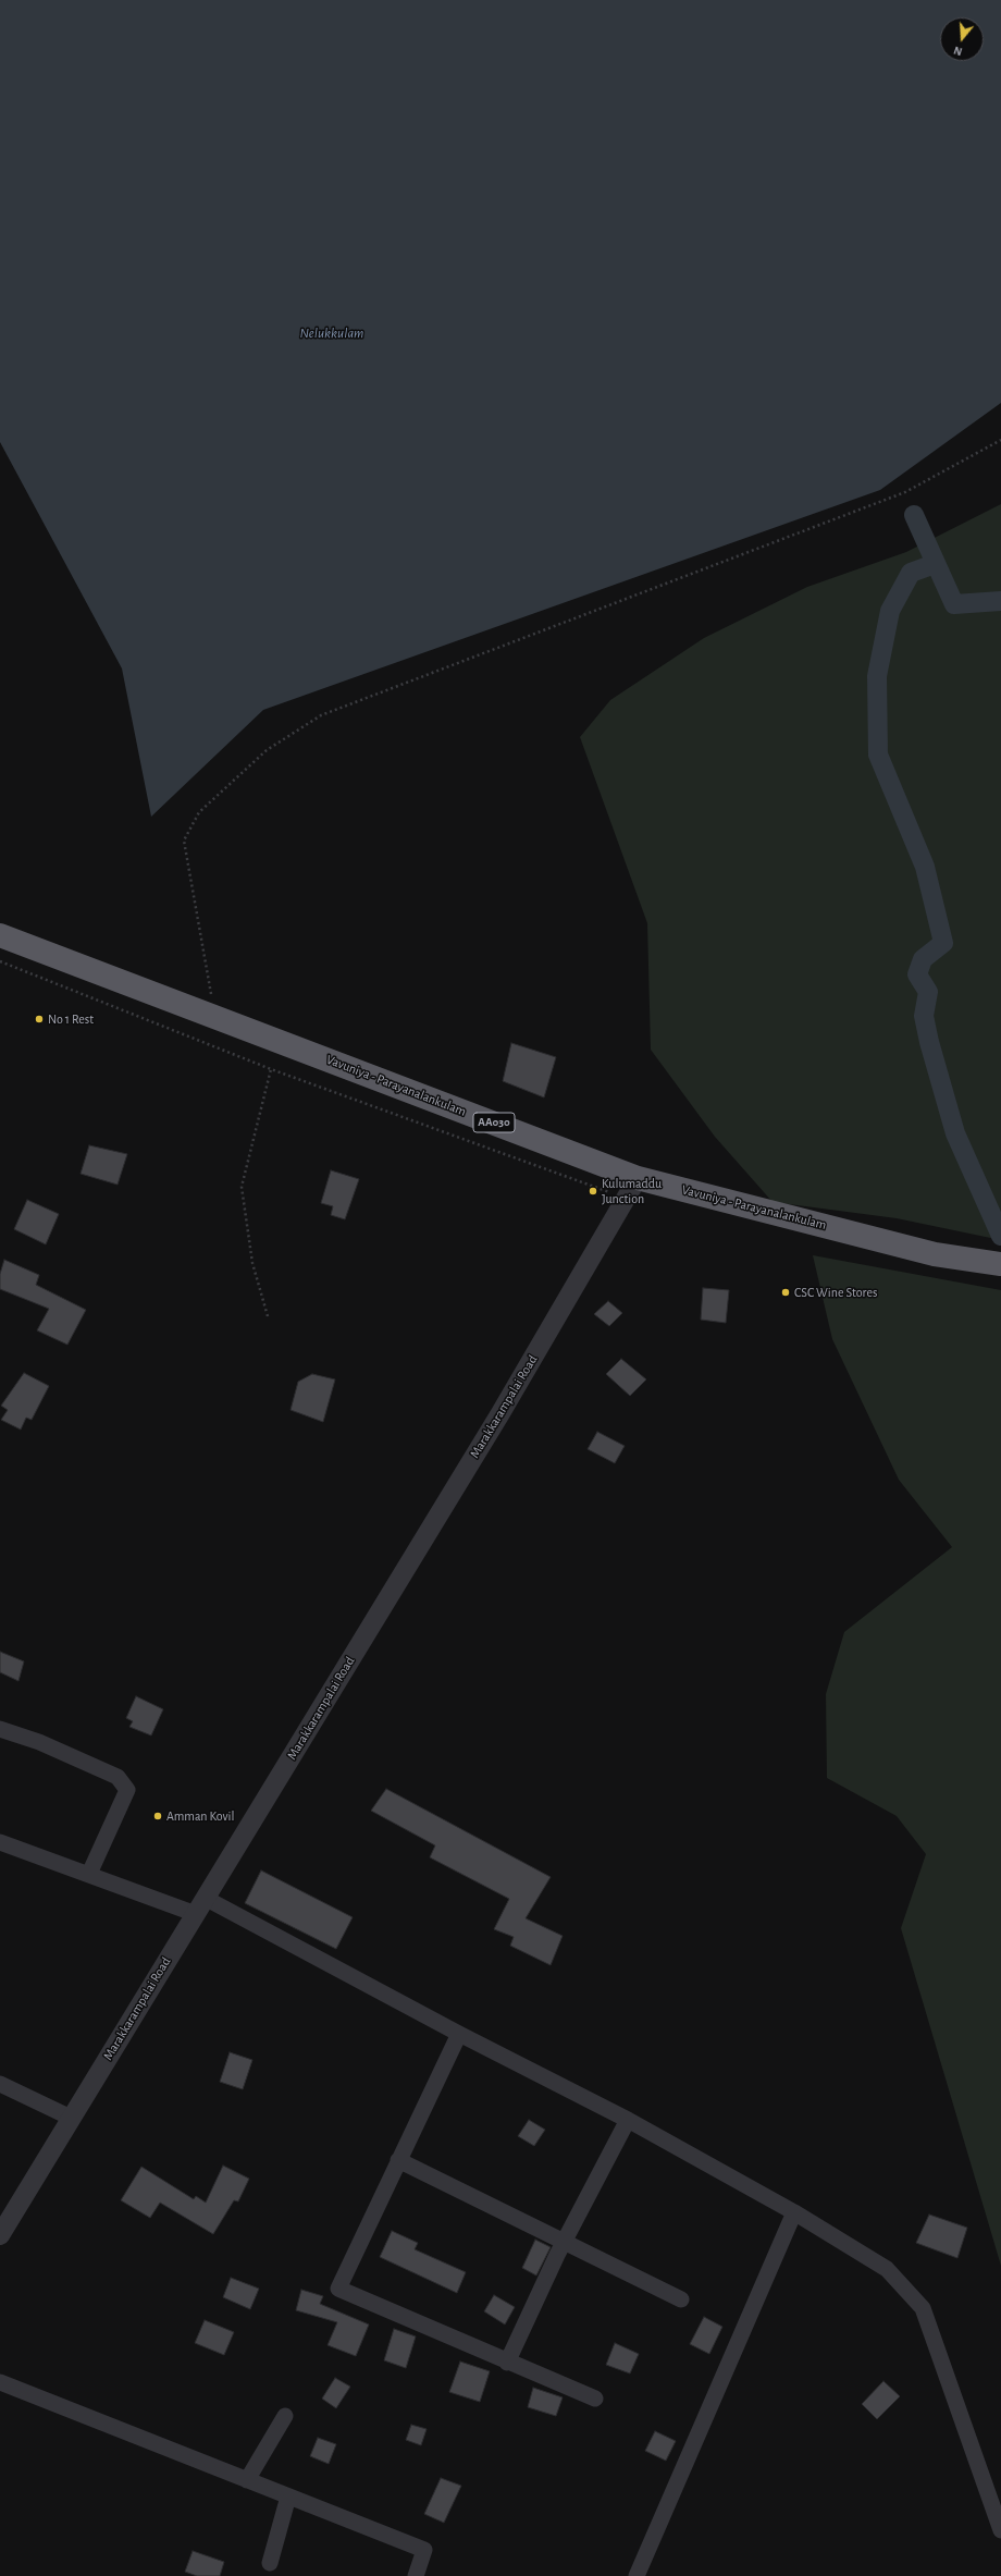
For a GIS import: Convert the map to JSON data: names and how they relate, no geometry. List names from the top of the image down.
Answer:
{
  "streets": {
    "highway": ["Vavuniya - Parayanalankulam", "AA030"],
    "street": ["Marakkarampalai Road"]
  },
  "crossings": [
    ["Vavuniya - Parayanalankulam", "Marakkarampalai Road"]
  ],
  "water": ["Nelukkulam"],
  "places": [
    "No 1 Rest",
    "Kulumaddu Junction",
    "CSC Wine Stores",
    "Amman Kovil"
  ],
  "north": "bottom"
}
